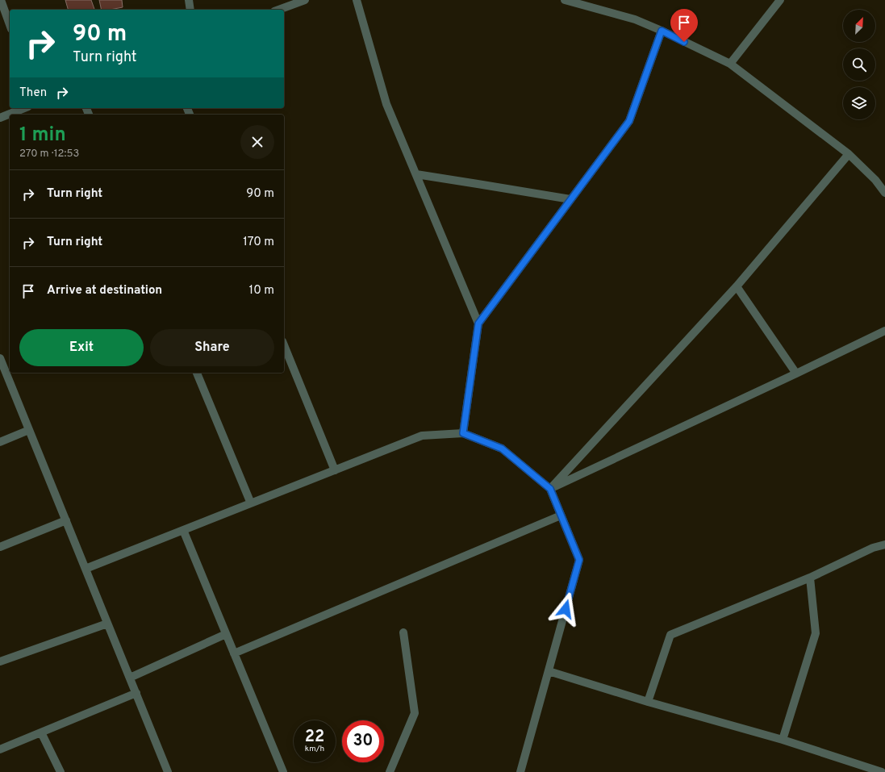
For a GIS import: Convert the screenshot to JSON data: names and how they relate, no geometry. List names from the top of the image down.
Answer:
{
  "north": "top right",
  "page": {
    "turn": ["90 m", "Turn right"],
    "then": "Then",
    "heading": ["1 min", "270 m · 12:53"],
    "list": [
      {
        "name": "Turn right",
        "value": "90 m"
      },
      {
        "name": "Turn right",
        "value": "170 m"
      },
      {
        "name": "Arrive at destination",
        "value": "10 m"
      }
    ],
    "buttons": ["Exit", "Share"],
    "speed": "22 km/h",
    "limit": "30"
  }
}
